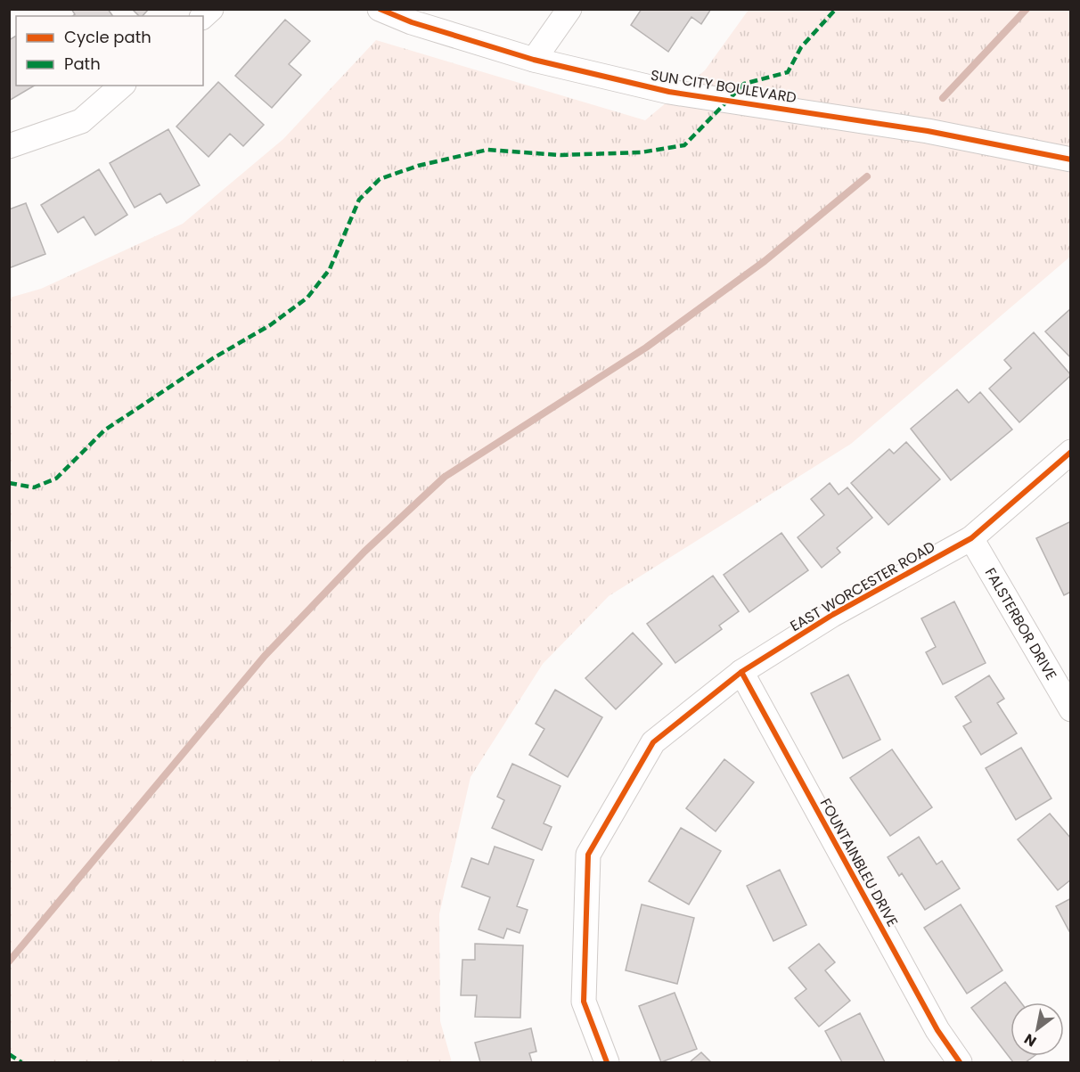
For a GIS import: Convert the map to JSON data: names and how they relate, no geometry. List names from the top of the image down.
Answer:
{
  "streets": {
    "street": [
      "SUN CITY BOULEVARD",
      "EAST WORCESTER ROAD",
      "FALSTERBOR DRIVE",
      "FOUNTAINBLEU DRIVE"
    ]
  },
  "crossings": [
    ["EAST WORCESTER ROAD", "FALSTERBOR DRIVE"],
    ["EAST WORCESTER ROAD", "FOUNTAINBLEU DRIVE"]
  ],
  "legend": ["Cycle path", "Path"],
  "north": "bottom left"
}
